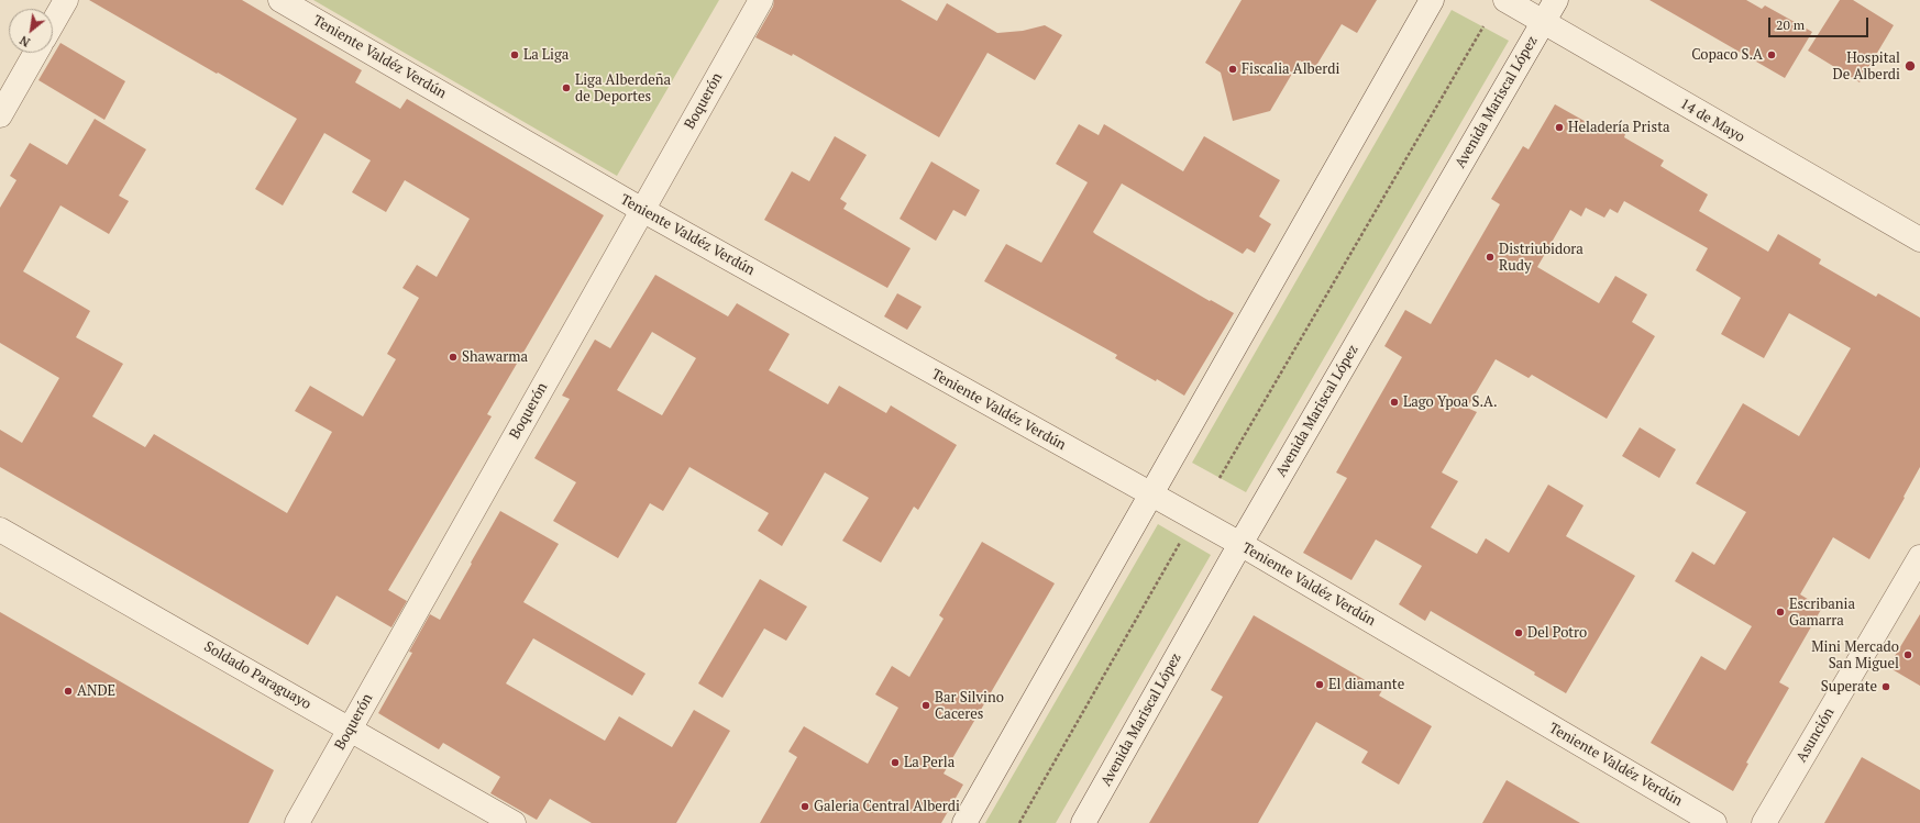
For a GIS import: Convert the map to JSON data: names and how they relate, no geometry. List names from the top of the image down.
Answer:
{
  "streets": {
    "street": [
      "Teniente Valdéz Verdún",
      "Boquerón",
      "Avenida Mariscal López",
      "14 de Mayo",
      "Soldado Paraguayo",
      "Asunción"
    ]
  },
  "crossings": [
    ["Teniente Valdéz Verdún", "Boquerón"],
    ["Teniente Valdéz Verdún", "Avenida Mariscal López"],
    ["Boquerón", "Soldado Paraguayo"],
    ["Avenida Mariscal López", "14 de Mayo"]
  ],
  "places": [
    "La Liga",
    "Copaco S.A",
    "Hospital De Alberdi",
    "Fiscalia Alberdi",
    "Liga Alberdeña de Deportes",
    "Heladería Prista",
    "Distriubidora Rudy",
    "Shawarma",
    "Lago Ypoa S.A.",
    "Escribania Gamarra",
    "Del Potro",
    "Mini Mercado San Miguel",
    "El diamante",
    "Superate",
    "ANDE",
    "Bar Silvino Caceres",
    "La Perla",
    "Galeria Central Alberdi"
  ],
  "scale_bar": "20 m",
  "north": "bottom left"
}
